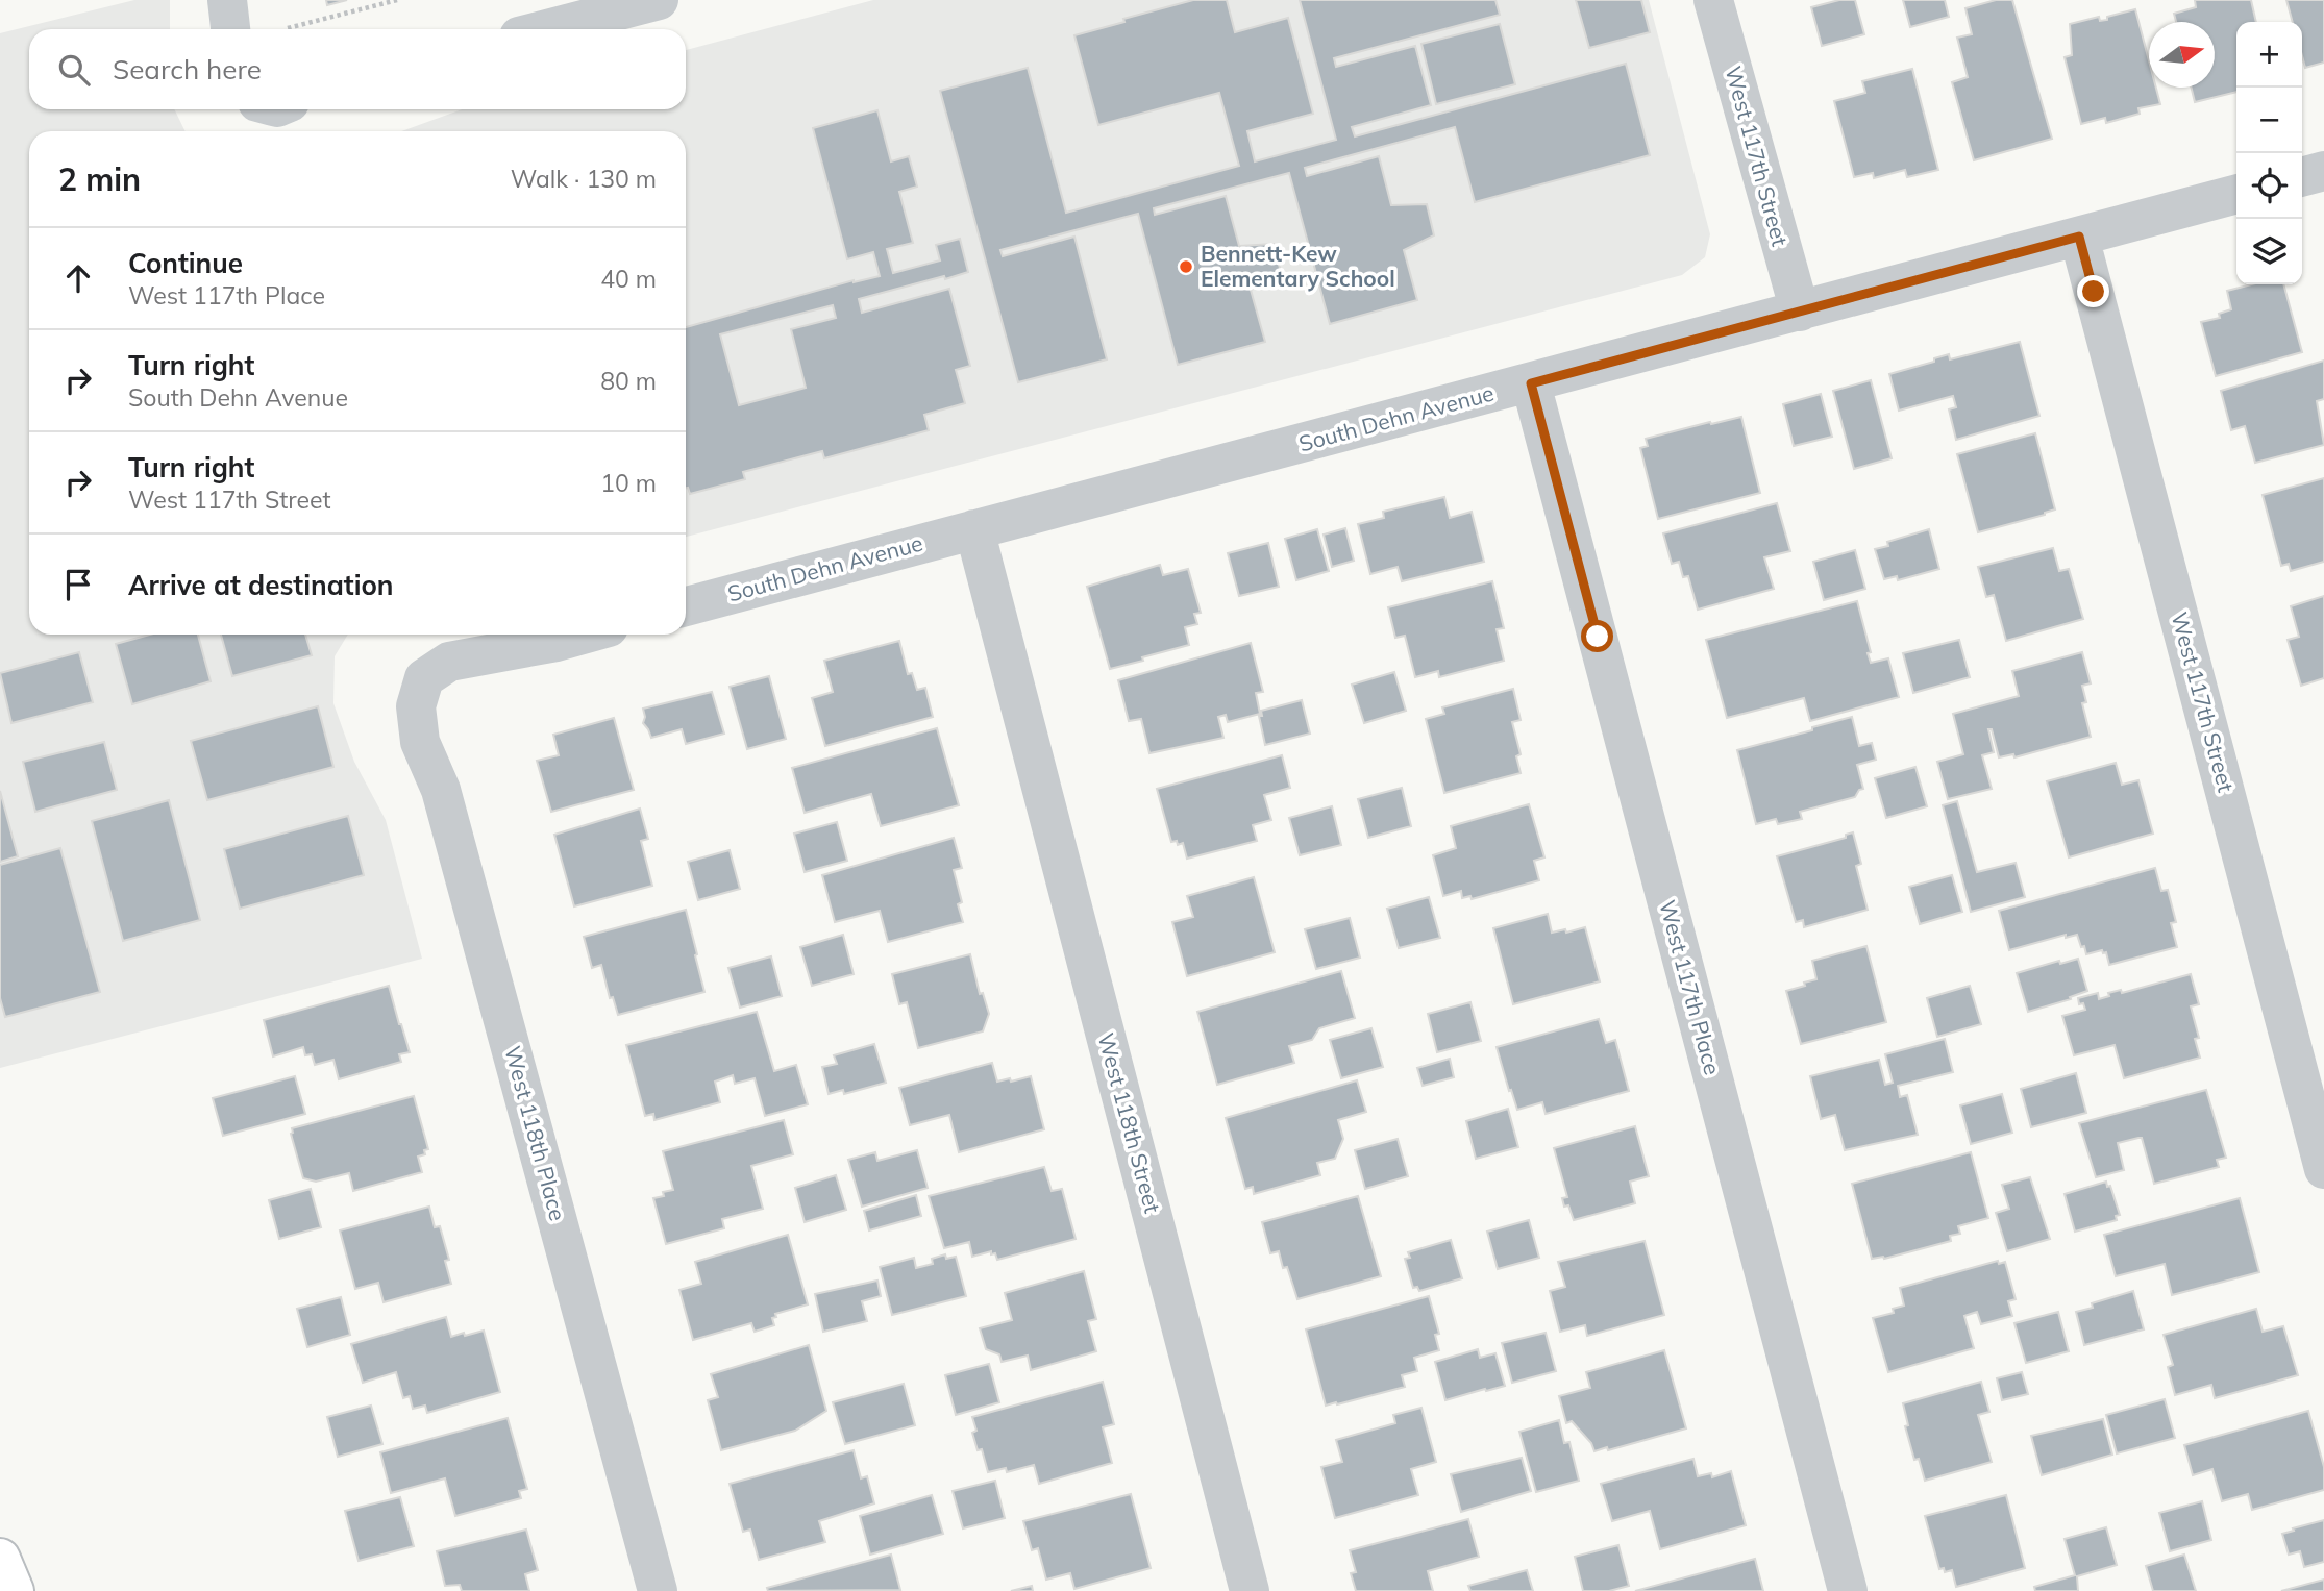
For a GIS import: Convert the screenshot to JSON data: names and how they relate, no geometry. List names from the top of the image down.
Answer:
{
  "streets": {
    "street": [
      "West 117th Street",
      "South Dehn Avenue",
      "West 117th Place",
      "West 118th Street",
      "West 118th Place"
    ]
  },
  "crossings": [
    ["West 117th Street", "South Dehn Avenue"],
    ["South Dehn Avenue", "West 117th Place"],
    ["South Dehn Avenue", "West 118th Street"]
  ],
  "places": ["Bennett-Kew Elementary School"],
  "north": "right",
  "page": {
    "map_buttons": ["+", "−"],
    "search": "Search here",
    "heading": ["2 min", "Walk · 130 m"],
    "list": [
      ["Continue", "West 117th Place", "40 m"],
      ["Turn right", "South Dehn Avenue", "80 m"],
      ["Turn right", "West 117th Street", "10 m"],
      "Arrive at destination"
    ]
  }
}
